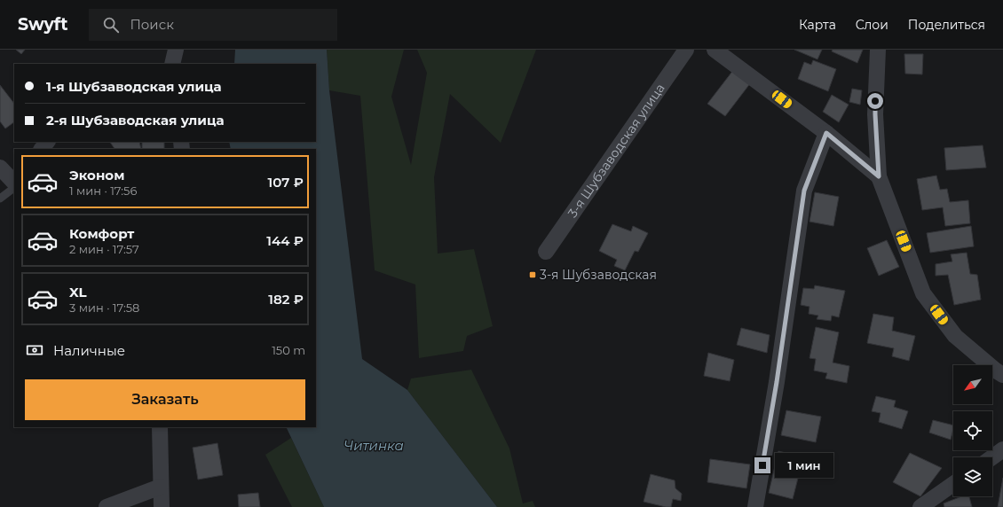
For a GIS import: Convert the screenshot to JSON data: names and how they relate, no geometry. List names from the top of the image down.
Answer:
{
  "streets": {
    "street": ["3-я Шубзаводская улица"]
  },
  "water": ["Читинка"],
  "places": {
    "transit": ["3-я Шубзаводская"]
  },
  "north": "bottom left",
  "page": {
    "header": "Swyft",
    "search": "Поиск",
    "nav": ["Карта", "Слои", "Поделиться"],
    "banner": ["1-я Шубзаводская улица", "2-я Шубзаводская улица"],
    "list": [
      {
        "name": "Эконом",
        "note": "1 мин · 17:56",
        "value": "107 ₽"
      },
      {
        "name": "Комфорт",
        "note": "2 мин · 17:57",
        "value": "144 ₽"
      },
      {
        "name": "XL",
        "note": "3 мин · 17:58",
        "value": "182 ₽"
      }
    ],
    "pay": ["Наличные", "150 m"],
    "buttons": "Заказать",
    "bubble": "1 мин"
  }
}
